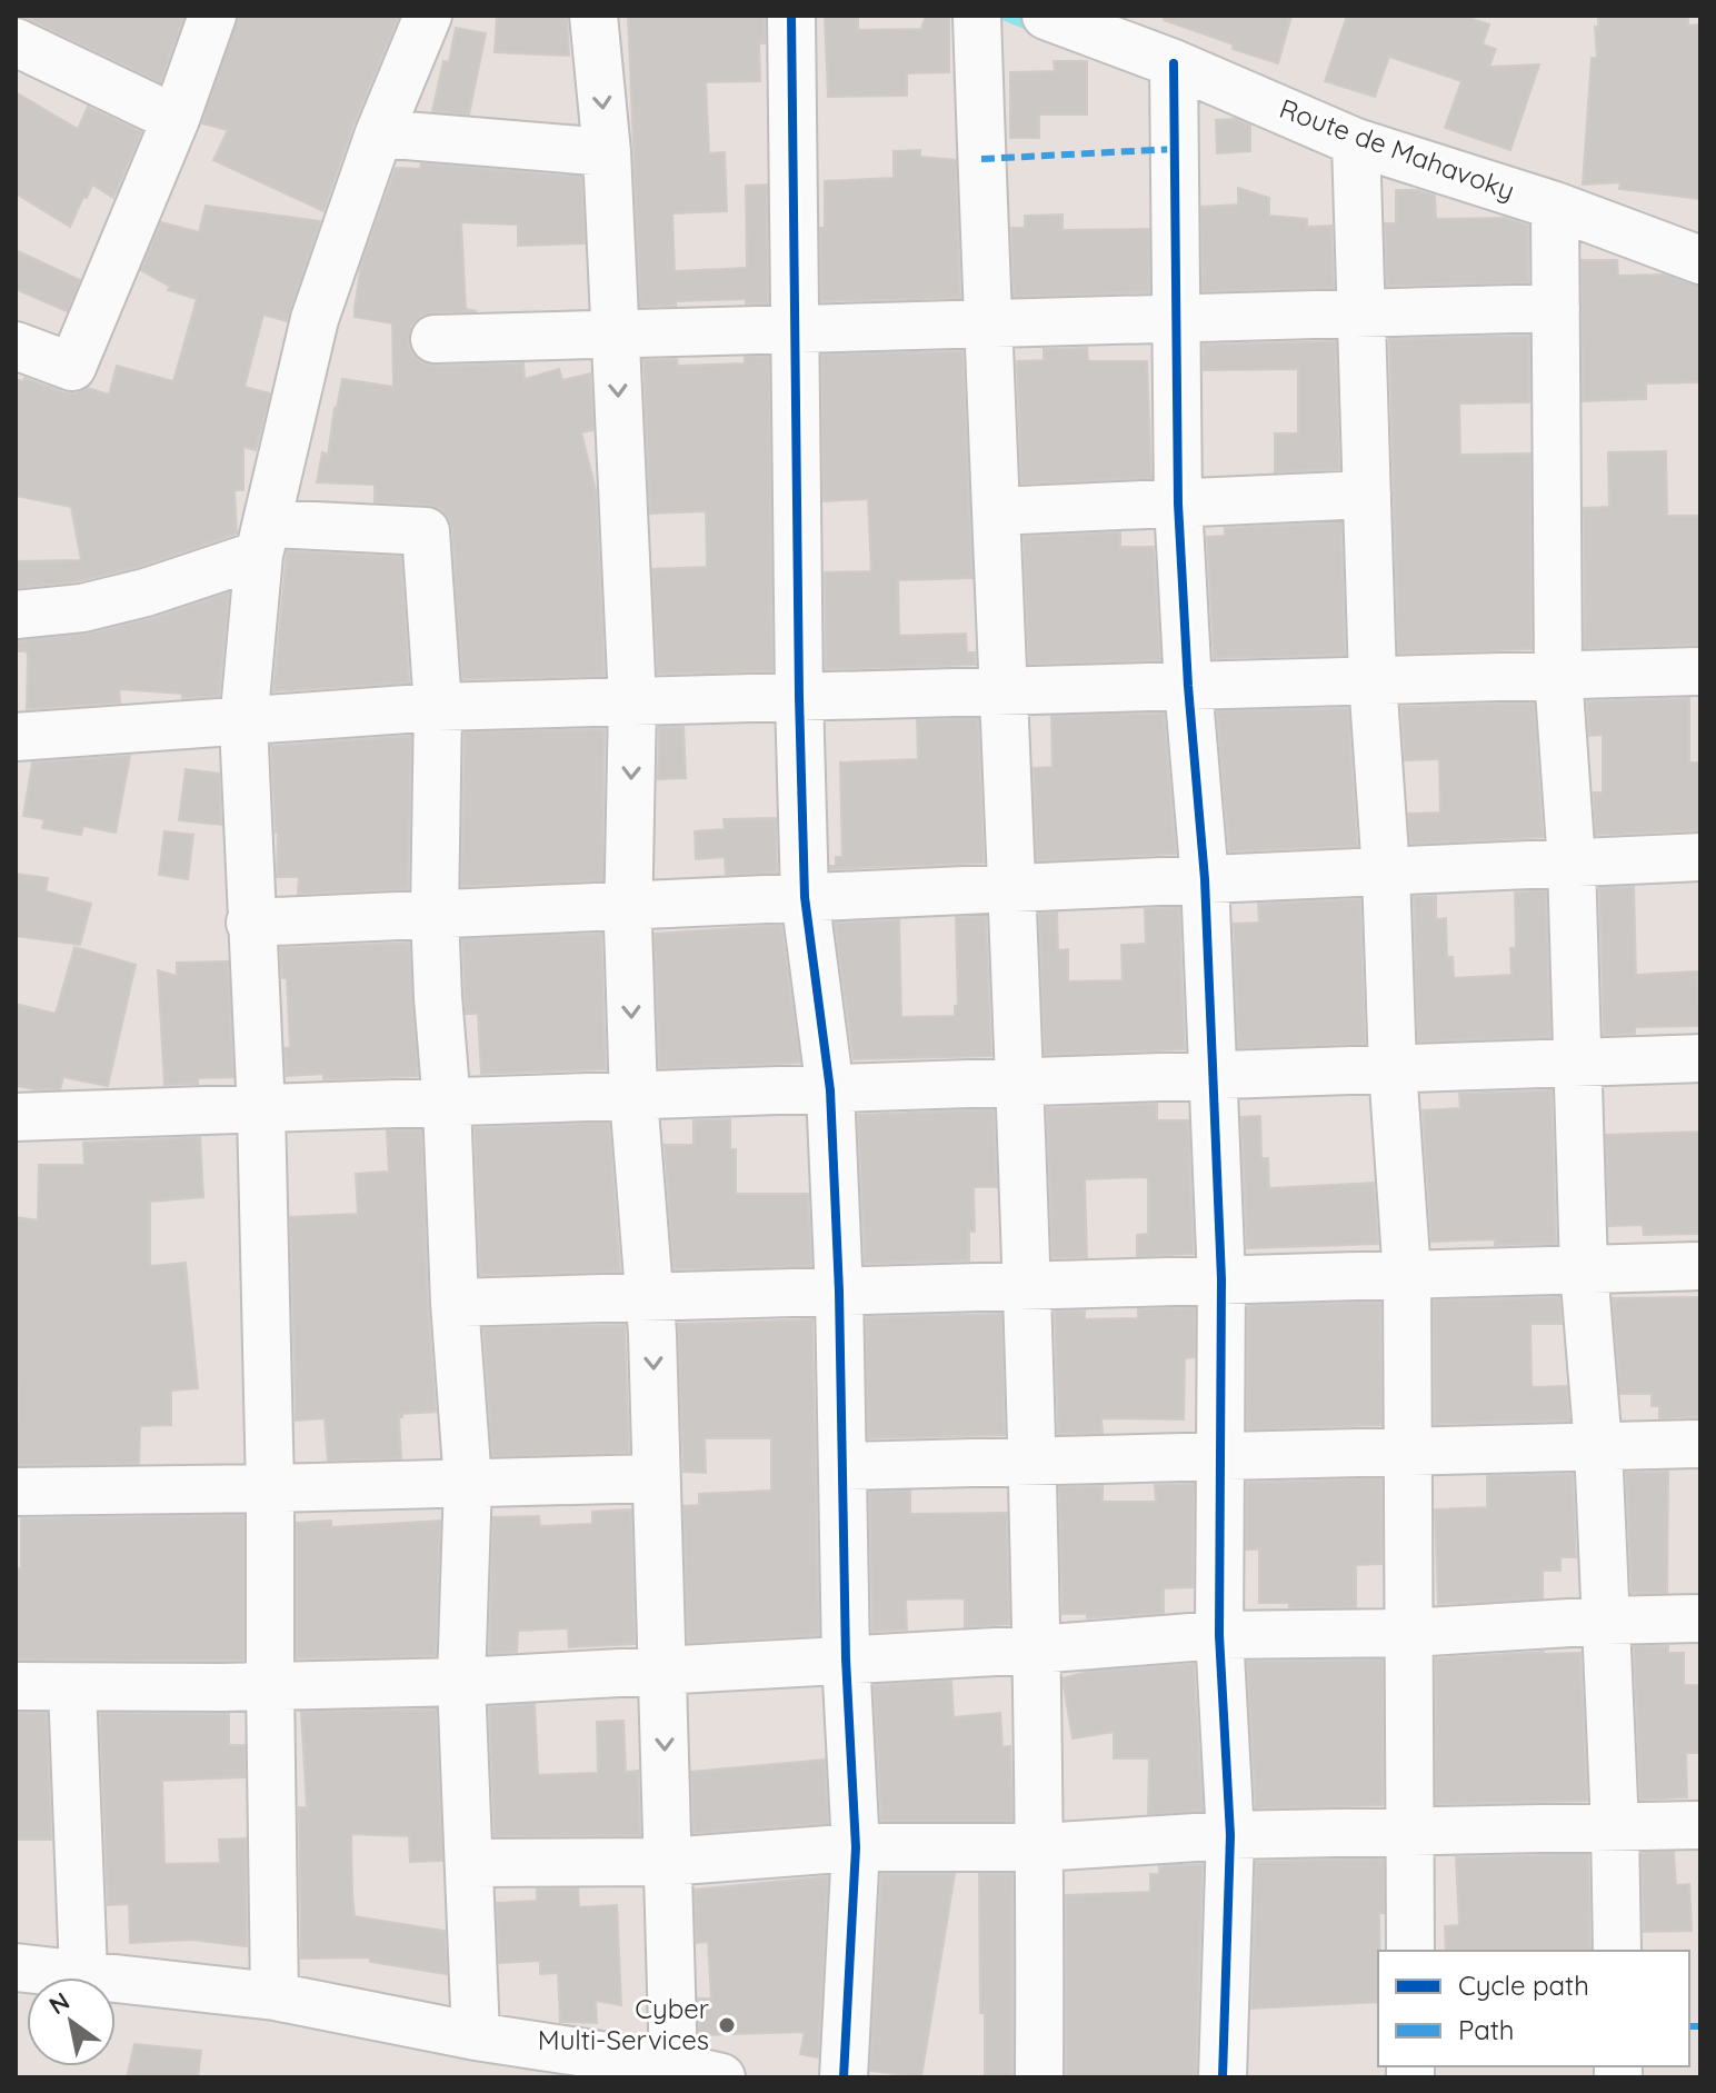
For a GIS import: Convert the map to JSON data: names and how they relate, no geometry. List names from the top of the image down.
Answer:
{
  "streets": {
    "street": ["Route de Mahavoky"]
  },
  "places": ["Cyber Multi-Services"],
  "legend": ["Cycle path", "Path"],
  "north": "top left"
}
